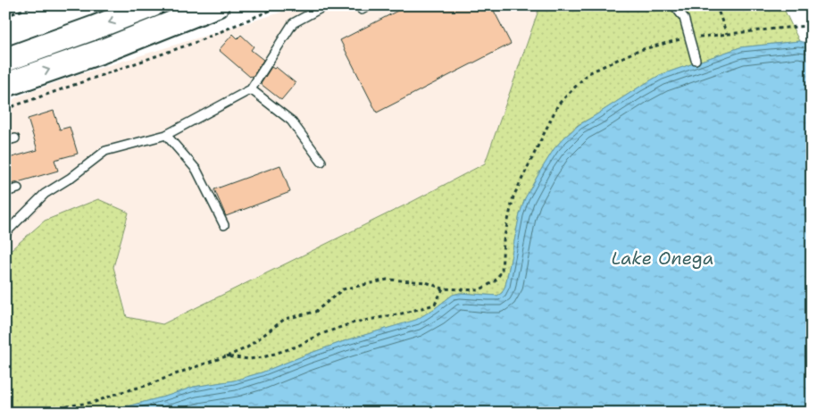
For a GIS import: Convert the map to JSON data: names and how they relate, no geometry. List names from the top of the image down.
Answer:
{
  "water": ["Lake Onega"]
}
